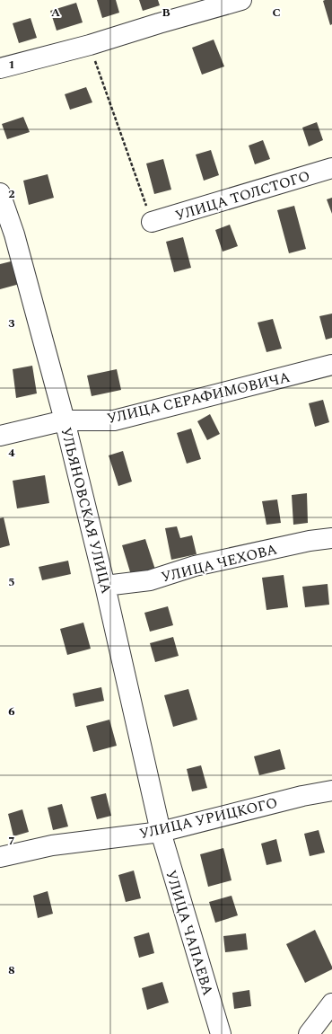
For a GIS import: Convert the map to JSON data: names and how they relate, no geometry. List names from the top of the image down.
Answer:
{
  "streets": {
    "street": [
      "УЛИЦА ТОЛСТОГО",
      "УЛИЦА СЕРАФИМОВИЧА",
      "УЛЬЯНОВСКАЯ УЛИЦА",
      "УЛИЦА ЧЕХОВА",
      "УЛИЦА УРИЦКОГО",
      "УЛИЦА ЧАПАЕВА"
    ]
  },
  "crossings": [
    ["УЛИЦА СЕРАФИМОВИЧА", "УЛЬЯНОВСКАЯ УЛИЦА"],
    ["УЛЬЯНОВСКАЯ УЛИЦА", "УЛИЦА ЧЕХОВА"],
    ["УЛЬЯНОВСКАЯ УЛИЦА", "УЛИЦА УРИЦКОГО"],
    ["УЛЬЯНОВСКАЯ УЛИЦА", "УЛИЦА ЧАПАЕВА"],
    ["УЛИЦА УРИЦКОГО", "УЛИЦА ЧАПАЕВА"]
  ],
  "grid": {
    "columns": ["A", "B", "C"],
    "rows": [
      "1",
      "2",
      "3",
      "4",
      "5",
      "6",
      "7",
      "8"
    ]
  }
}
